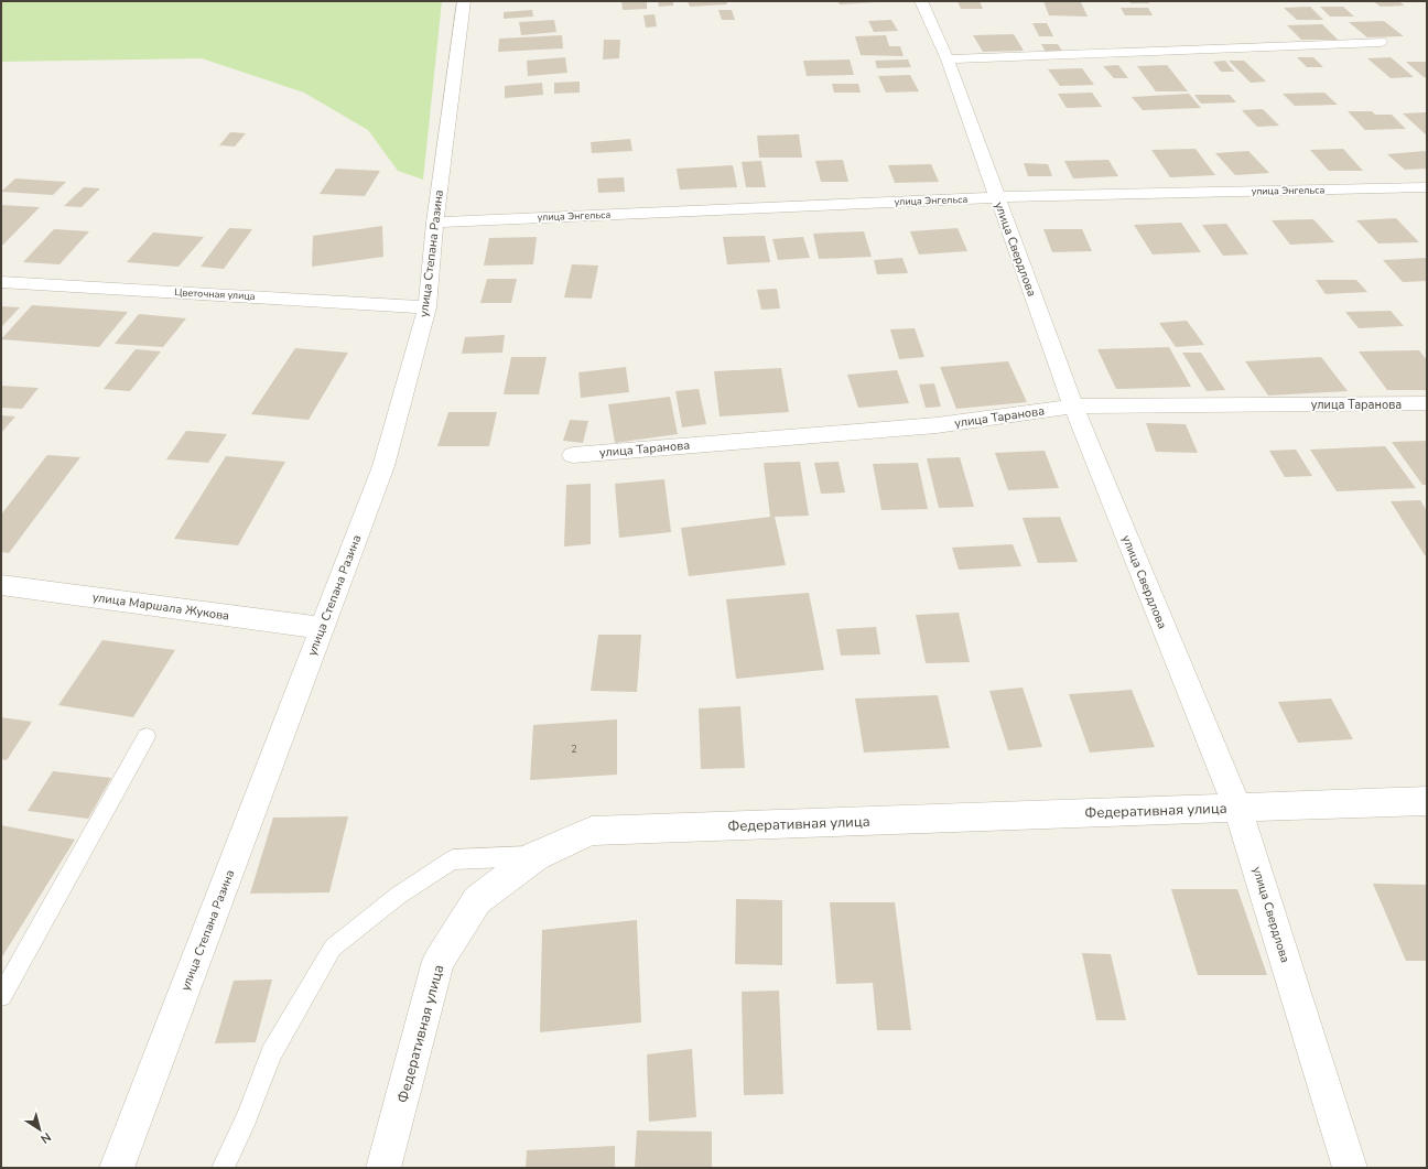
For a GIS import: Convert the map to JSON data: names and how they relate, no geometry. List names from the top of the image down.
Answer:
{
  "streets": {
    "street": [
      "улица Энгельса",
      "улица Свердлова",
      "улица Степана Разина",
      "Цветочная улица",
      "улица Таранова",
      "улица Маршала Жукова",
      "Федеративная улица"
    ]
  },
  "crossings": [
    ["улица Энгельса", "улица Свердлова"],
    ["улица Энгельса", "улица Степана Разина"],
    ["улица Свердлова", "улица Таранова"],
    ["улица Свердлова", "Федеративная улица"],
    ["улица Степана Разина", "Цветочная улица"],
    ["улица Степана Разина", "улица Маршала Жукова"]
  ],
  "house_numbers": ["2"],
  "north": "bottom right"
}
